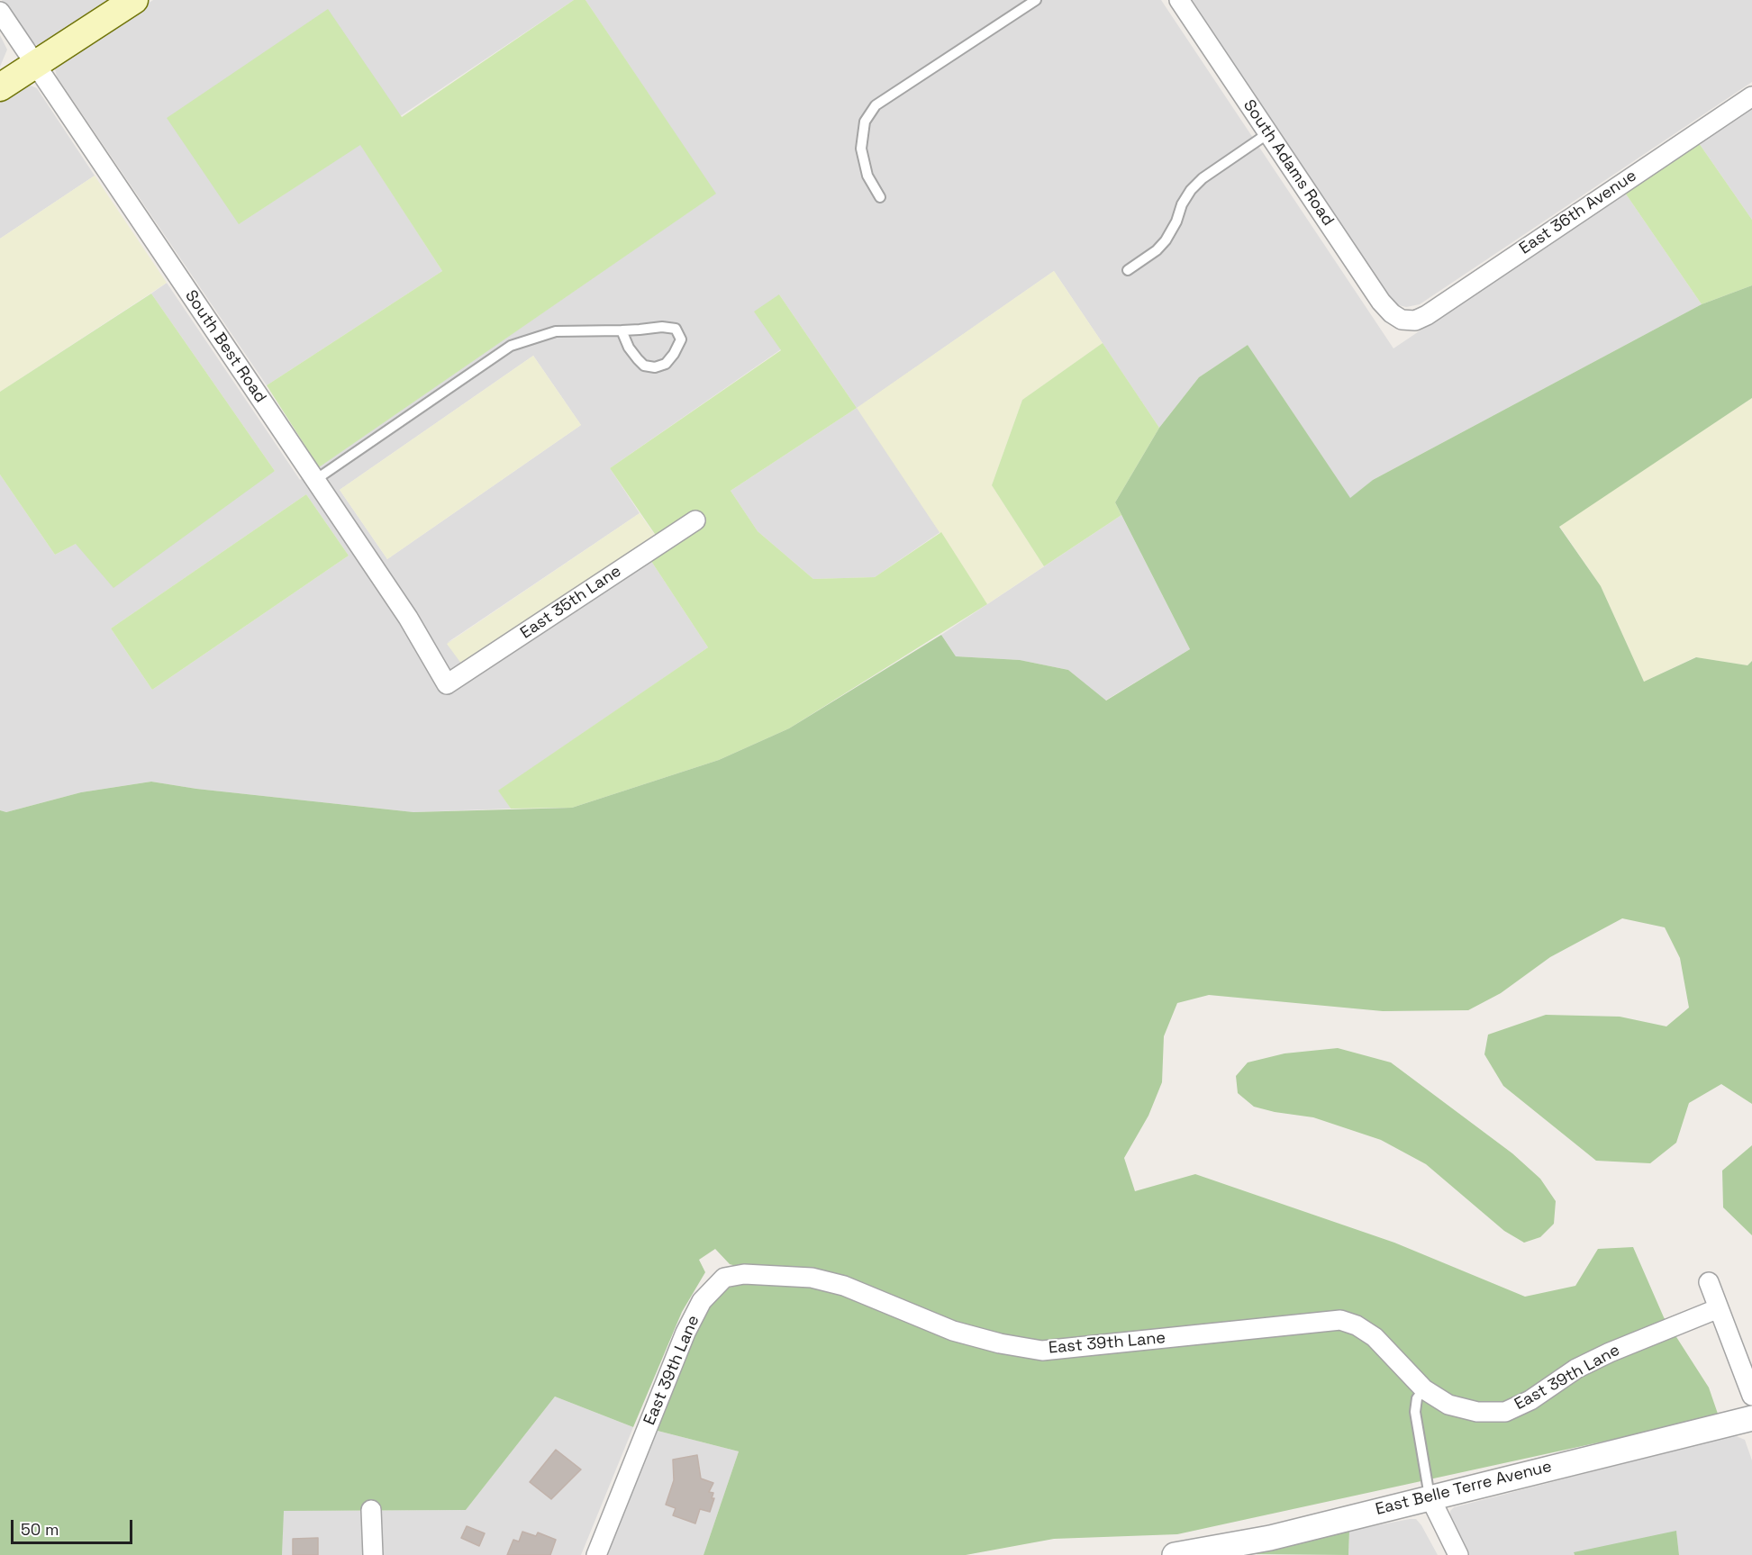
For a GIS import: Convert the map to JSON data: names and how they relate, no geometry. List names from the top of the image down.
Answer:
{
  "streets": {
    "street": [
      "South Adams Road",
      "East 36th Avenue",
      "South Best Road",
      "East 35th Lane",
      "East 39th Lane",
      "East Belle Terre Avenue"
    ]
  },
  "crossings": [
    ["South Adams Road", "East 36th Avenue"],
    ["South Best Road", "East 35th Lane"]
  ],
  "scale_bar": "50 m"
}
